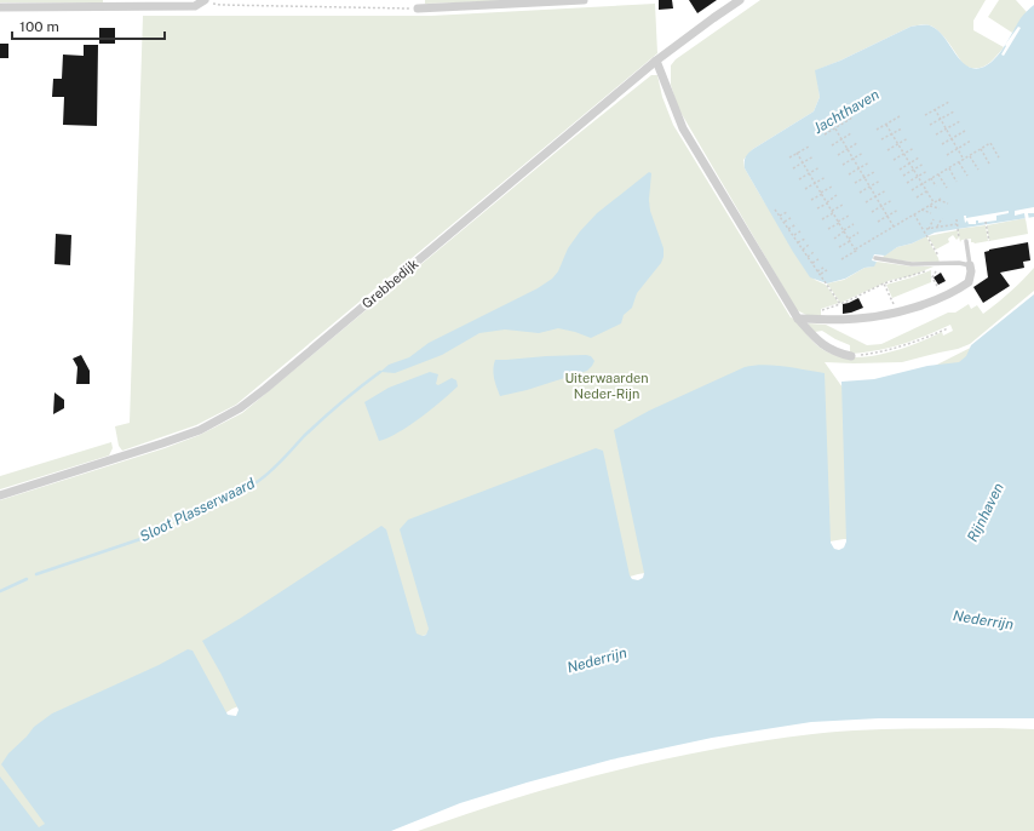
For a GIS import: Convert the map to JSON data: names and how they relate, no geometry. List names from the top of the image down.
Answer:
{
  "streets": {
    "street": ["Grebbedijk"]
  },
  "water": [
    "Jachthaven",
    "Sloot Plasserwaard",
    "Rijnhaven",
    "Nederrijn"
  ],
  "parks": ["Uiterwaarden Neder-Rijn"],
  "scale_bar": "100 m"
}
